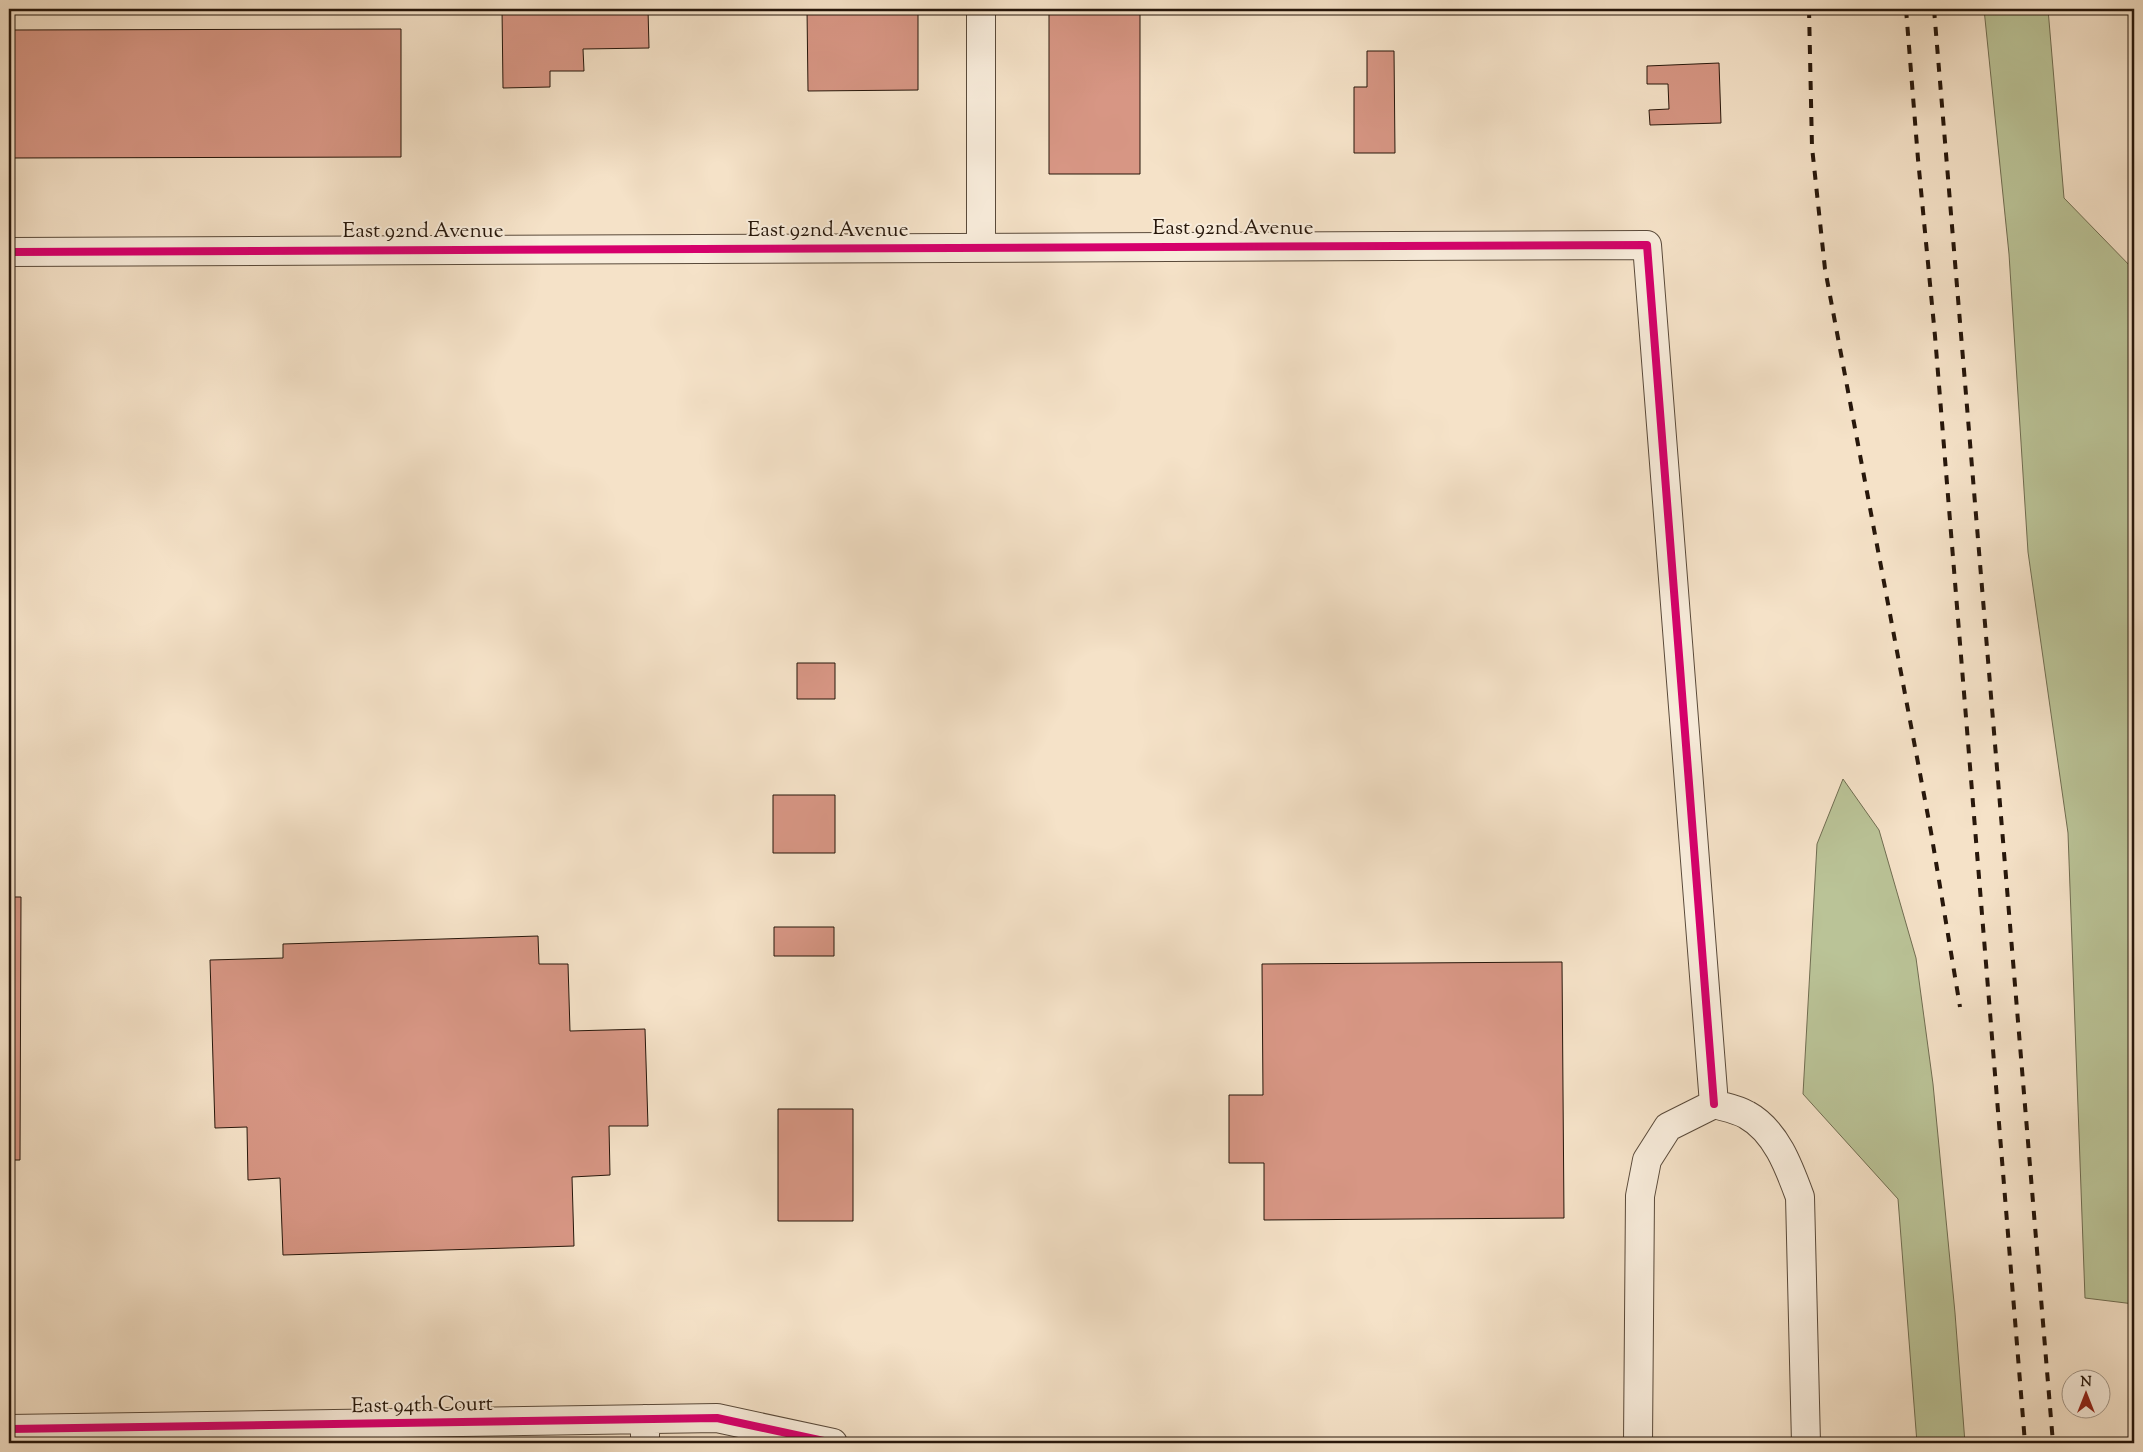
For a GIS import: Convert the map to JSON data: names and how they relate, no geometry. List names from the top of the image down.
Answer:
{
  "streets": {
    "street": ["East 92nd Avenue", "East 94th Court"]
  },
  "north": "top"
}
